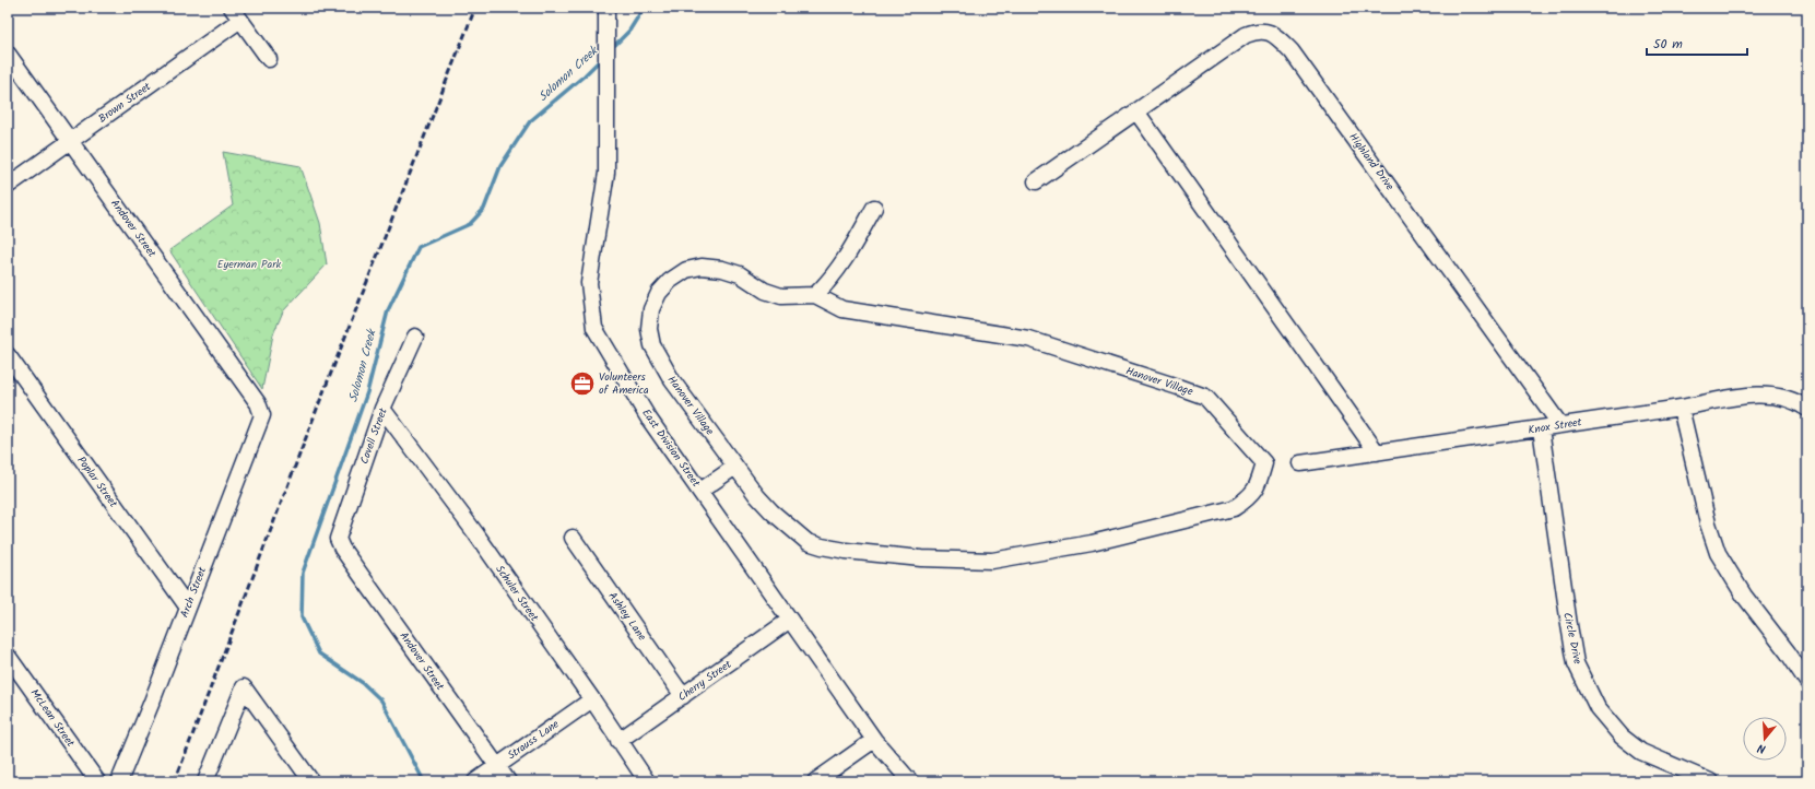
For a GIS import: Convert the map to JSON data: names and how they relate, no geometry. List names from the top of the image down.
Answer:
{
  "streets": {
    "street": [
      "Brown Street",
      "Highland Drive",
      "Andover Street",
      "Hanover Village",
      "Knox Street",
      "Covell Street",
      "East Division Street",
      "Poplar Street",
      "Arch Street",
      "Schuler Street",
      "Ashley Lane",
      "Circle Drive",
      "Cherry Street",
      "McLean Street",
      "Strauss Lane"
    ]
  },
  "crossings": [
    ["Brown Street", "Andover Street"],
    ["Highland Drive", "Knox Street"],
    ["Andover Street", "Covell Street"],
    ["Andover Street", "Arch Street"],
    ["Andover Street", "Strauss Lane"],
    ["Knox Street", "Circle Drive"],
    ["Covell Street", "Schuler Street"],
    ["East Division Street", "Cherry Street"],
    ["Poplar Street", "Arch Street"],
    ["Schuler Street", "Cherry Street"],
    ["Schuler Street", "Strauss Lane"],
    ["Ashley Lane", "Cherry Street"]
  ],
  "water": ["Solomon Creek"],
  "parks": ["Eyerman Park"],
  "places": {
    "office": ["Volunteers of America"]
  },
  "scale_bar": "50 m",
  "north": "bottom"
}
